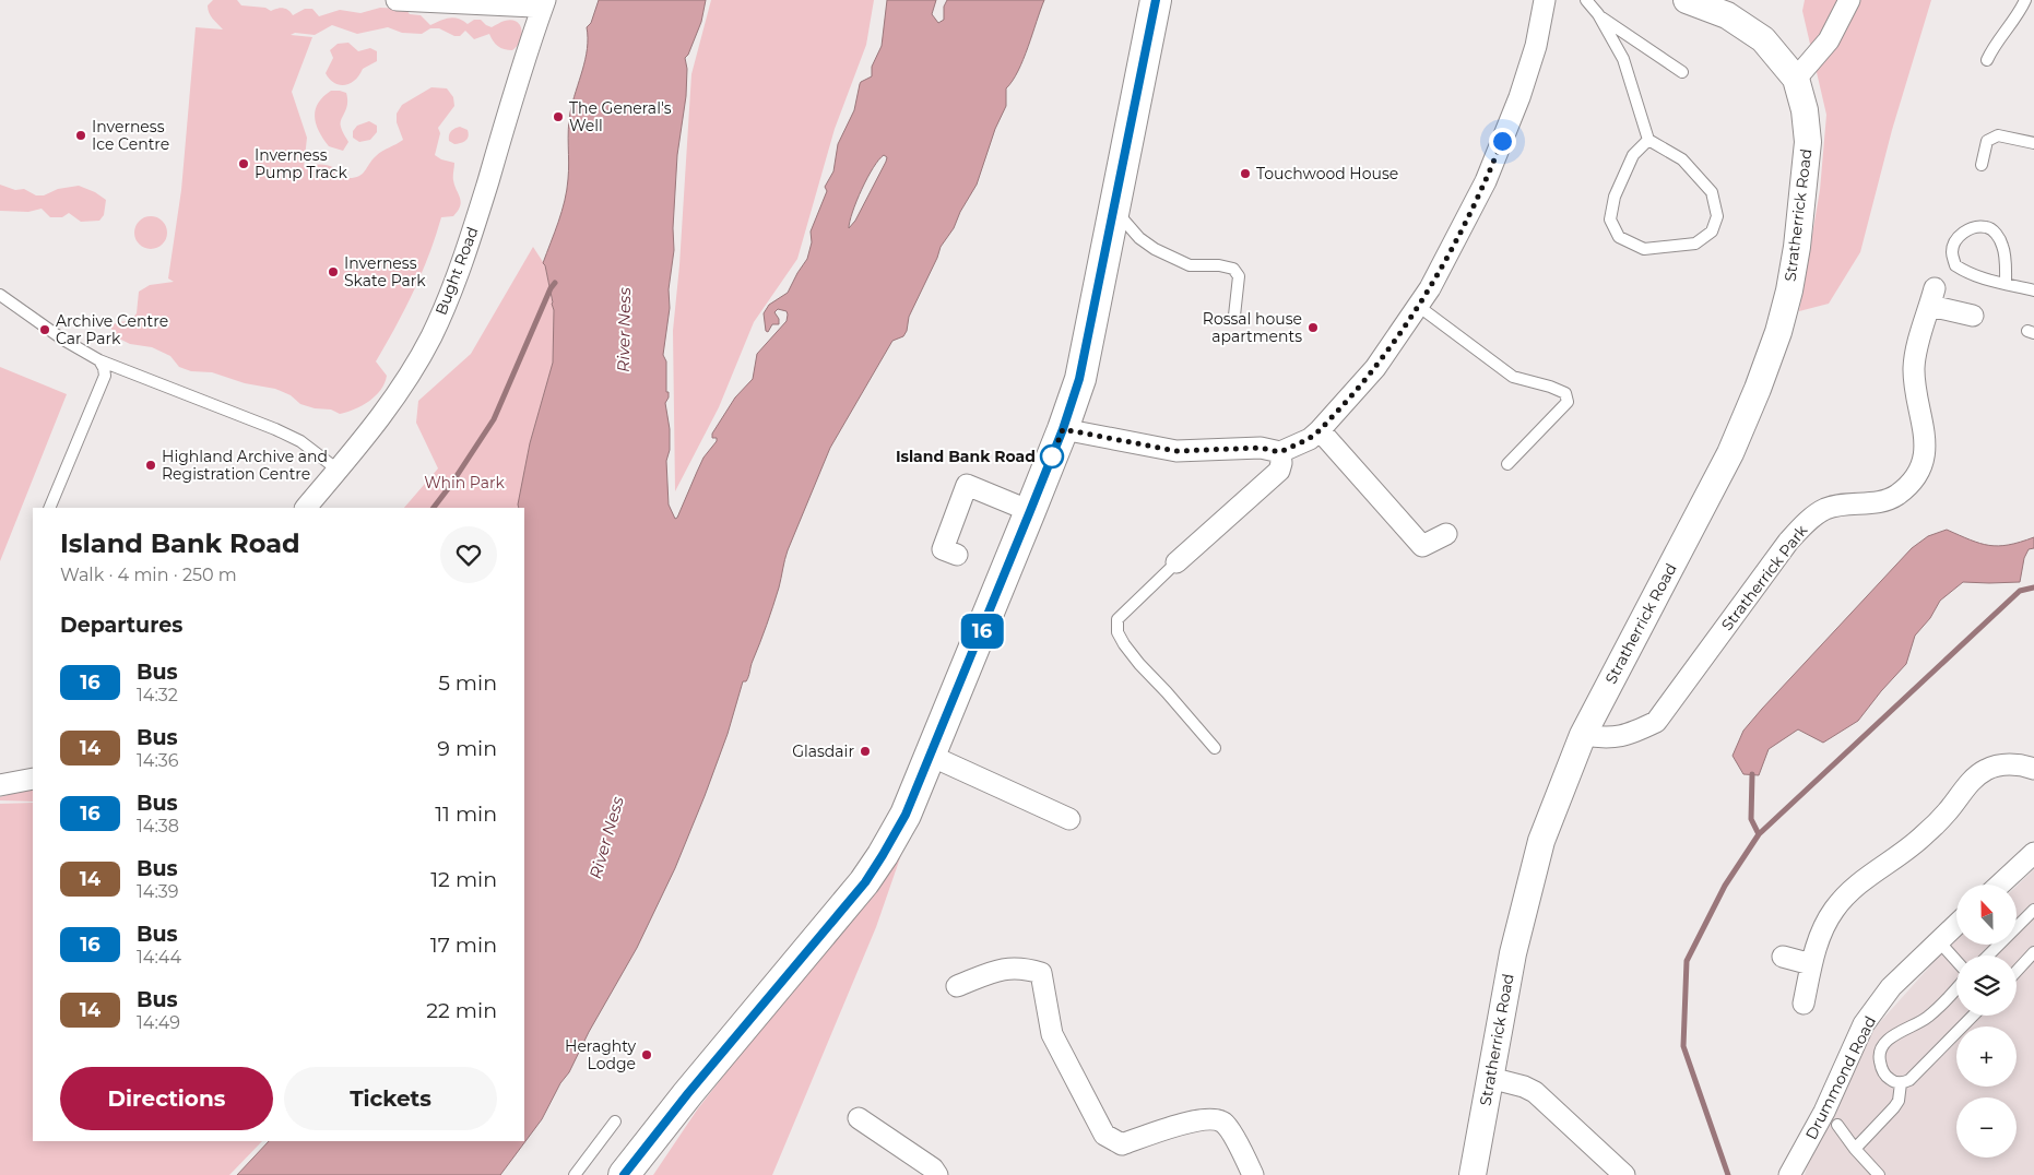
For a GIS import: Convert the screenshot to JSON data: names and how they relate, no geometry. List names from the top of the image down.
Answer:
{
  "streets": {
    "street": [
      "Stratherrick Road",
      "Bught Road",
      "Stratherrick Park",
      "Drummond Road"
    ]
  },
  "crossings": [
    ["Stratherrick Road", "Stratherrick Park"]
  ],
  "water": ["River Ness"],
  "parks": ["Whin Park"],
  "places": [
    "The General's Well",
    "Inverness Ice Centre",
    "Inverness Pump Track",
    "Touchwood House",
    "Inverness Skate Park",
    "Rossal house apartments",
    "Archive Centre Car Park",
    "Island Bank Road",
    "Highland Archive and Registration Centre",
    "Glasdair",
    "Heraghty Lodge"
  ],
  "lines": ["bus line 16"],
  "north": "top",
  "page": {
    "on_map": "16",
    "heading": [
      ["Island Bank Road", "Walk · 4 min · 250 m"],
      "Departures"
    ],
    "list": [
      {
        "mark": "16",
        "name": "Bus",
        "note": "14:32",
        "value": "5 min"
      },
      {
        "mark": "14",
        "name": "Bus",
        "note": "14:36",
        "value": "9 min"
      },
      {
        "mark": "16",
        "name": "Bus",
        "note": "14:38",
        "value": "11 min"
      },
      {
        "mark": "14",
        "name": "Bus",
        "note": "14:39",
        "value": "12 min"
      },
      {
        "mark": "16",
        "name": "Bus",
        "note": "14:44",
        "value": "17 min"
      },
      {
        "mark": "14",
        "name": "Bus",
        "note": "14:49",
        "value": "22 min"
      }
    ],
    "map_buttons": ["+", "−"],
    "buttons": ["Directions", "Tickets"]
  }
}
